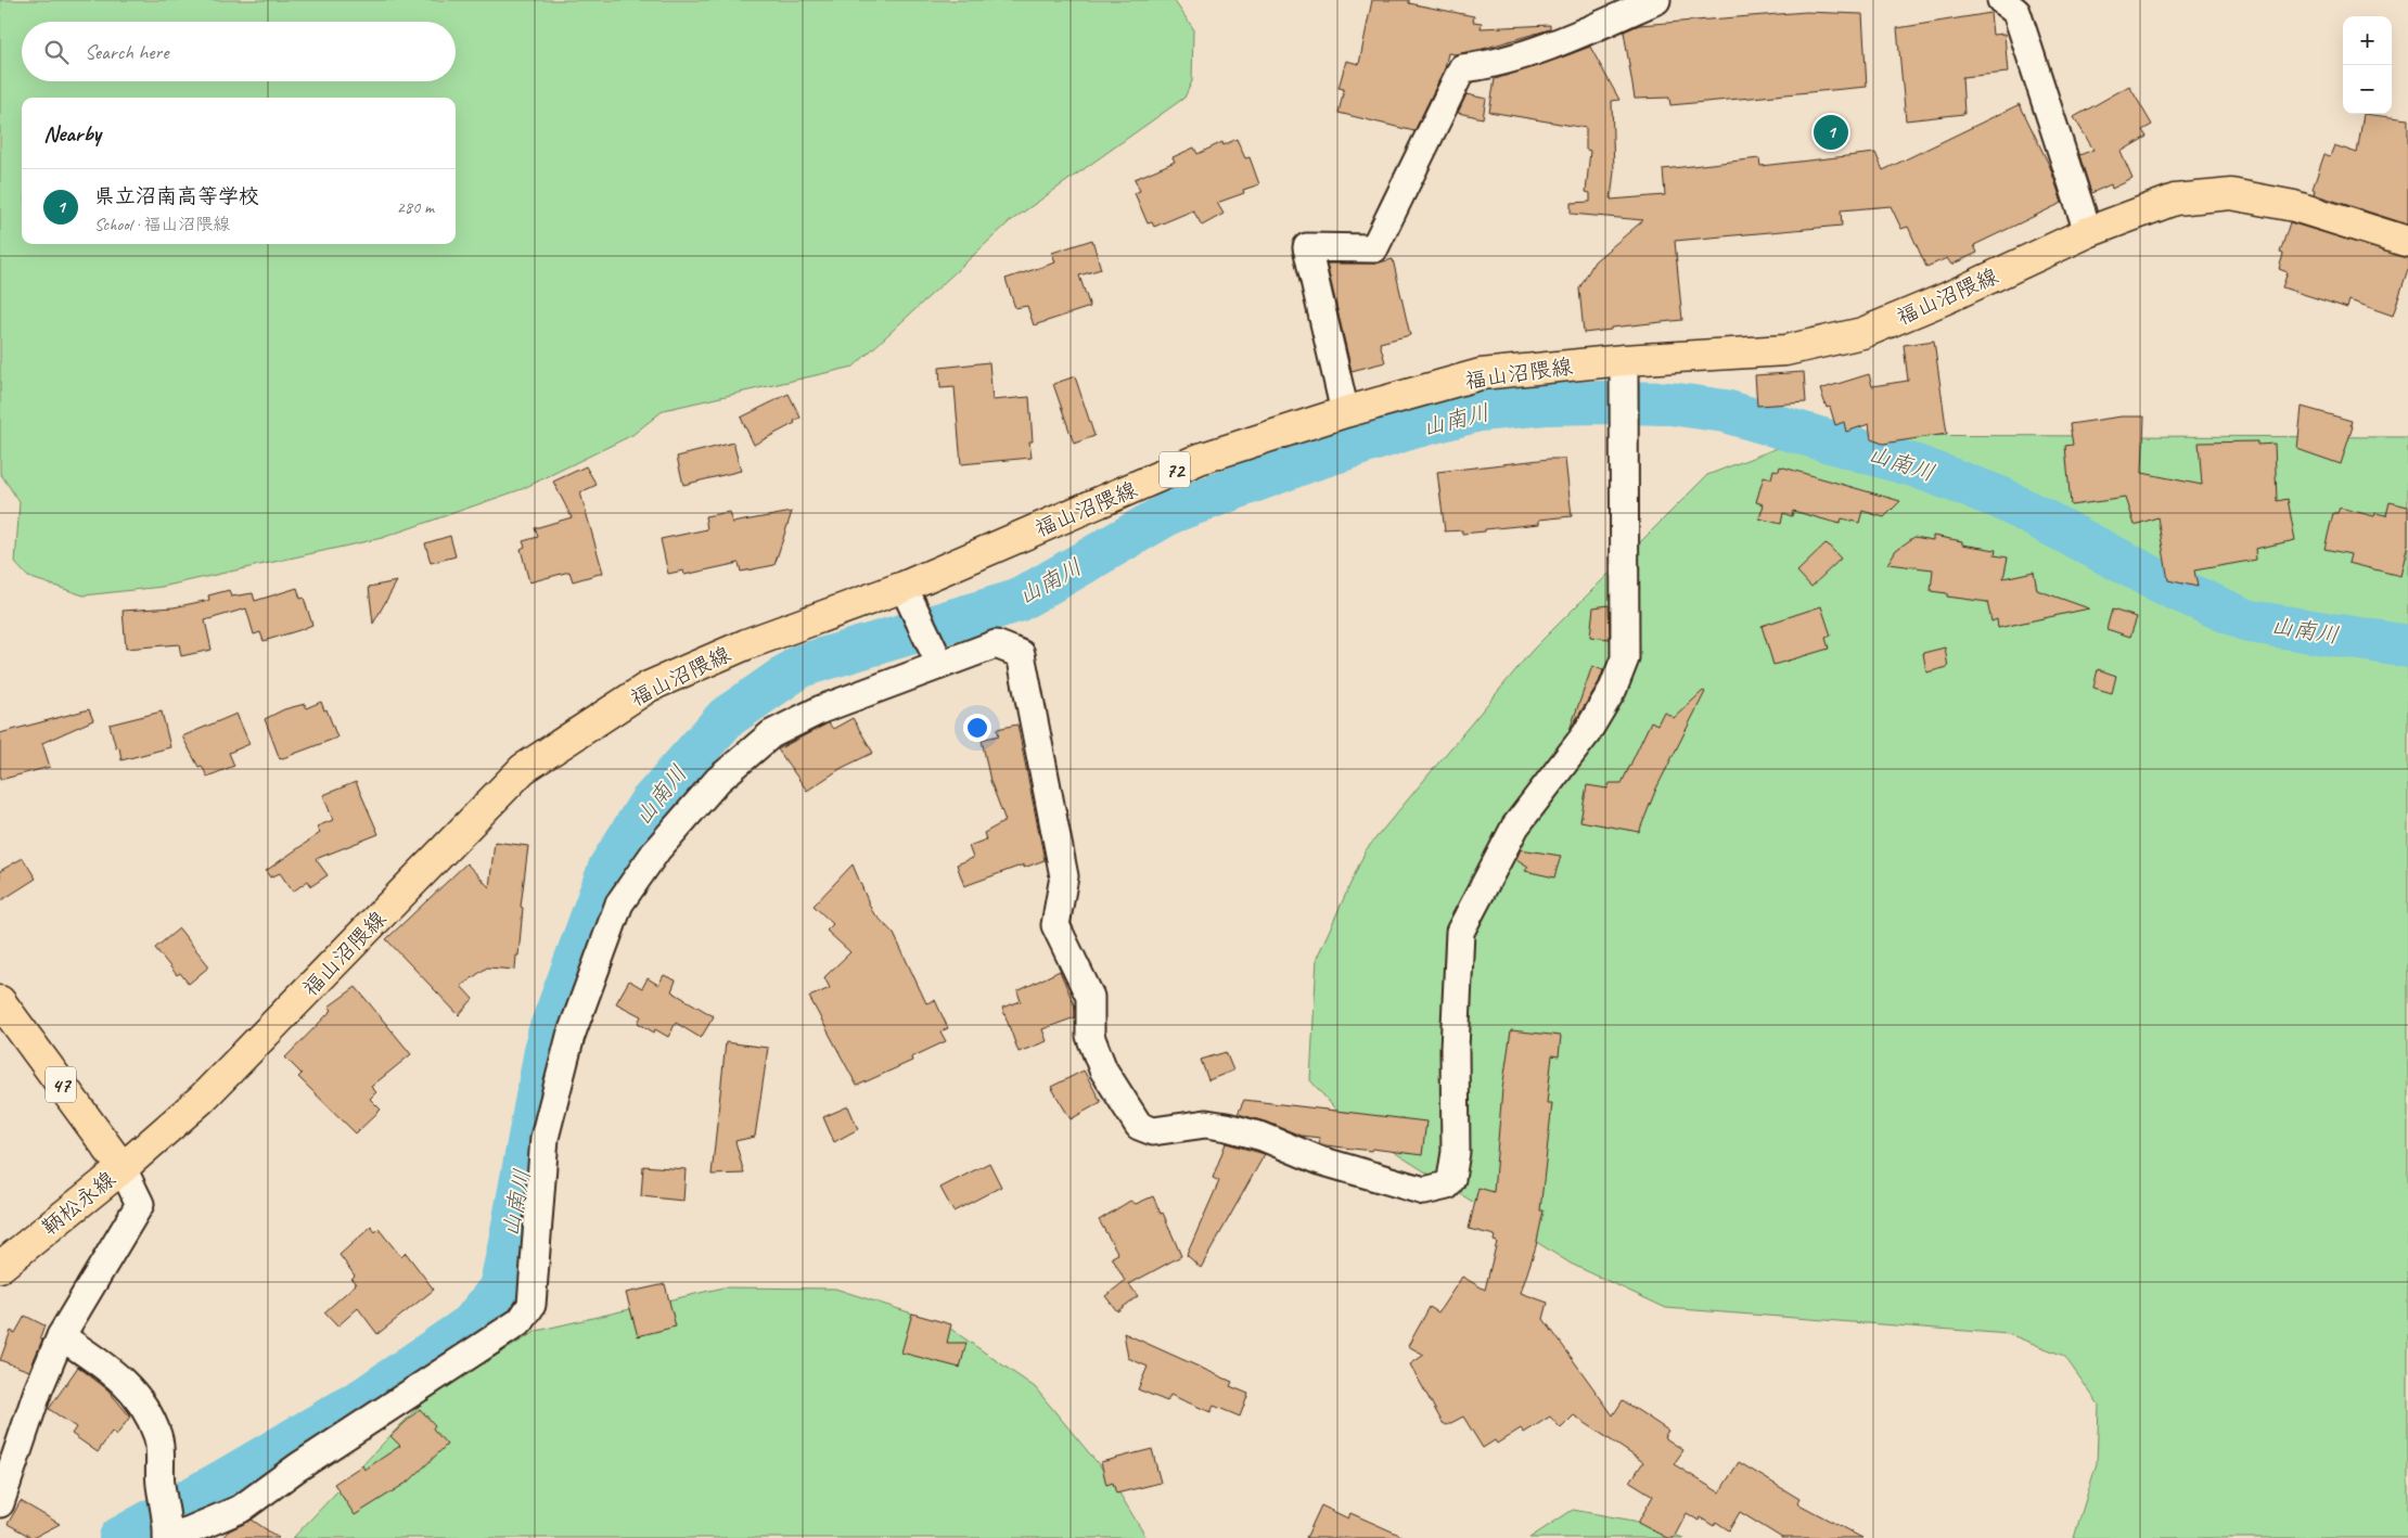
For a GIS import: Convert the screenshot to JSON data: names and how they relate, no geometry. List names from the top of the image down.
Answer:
{
  "streets": {
    "main road": [
      "福山沼隈線",
      "72",
      "47",
      "鞆松永線"
    ]
  },
  "crossings": [
    ["福山沼隈線", "鞆松永線"]
  ],
  "water": ["山南川"],
  "page": {
    "map_buttons": ["+", "−"],
    "search": "Search here",
    "heading": "Nearby",
    "pins": "1",
    "list": [
      {
        "mark": "1",
        "name": "県立沼南高等学校",
        "note": "School · 福山沼隈線",
        "value": "280 m"
      }
    ]
  }
}
